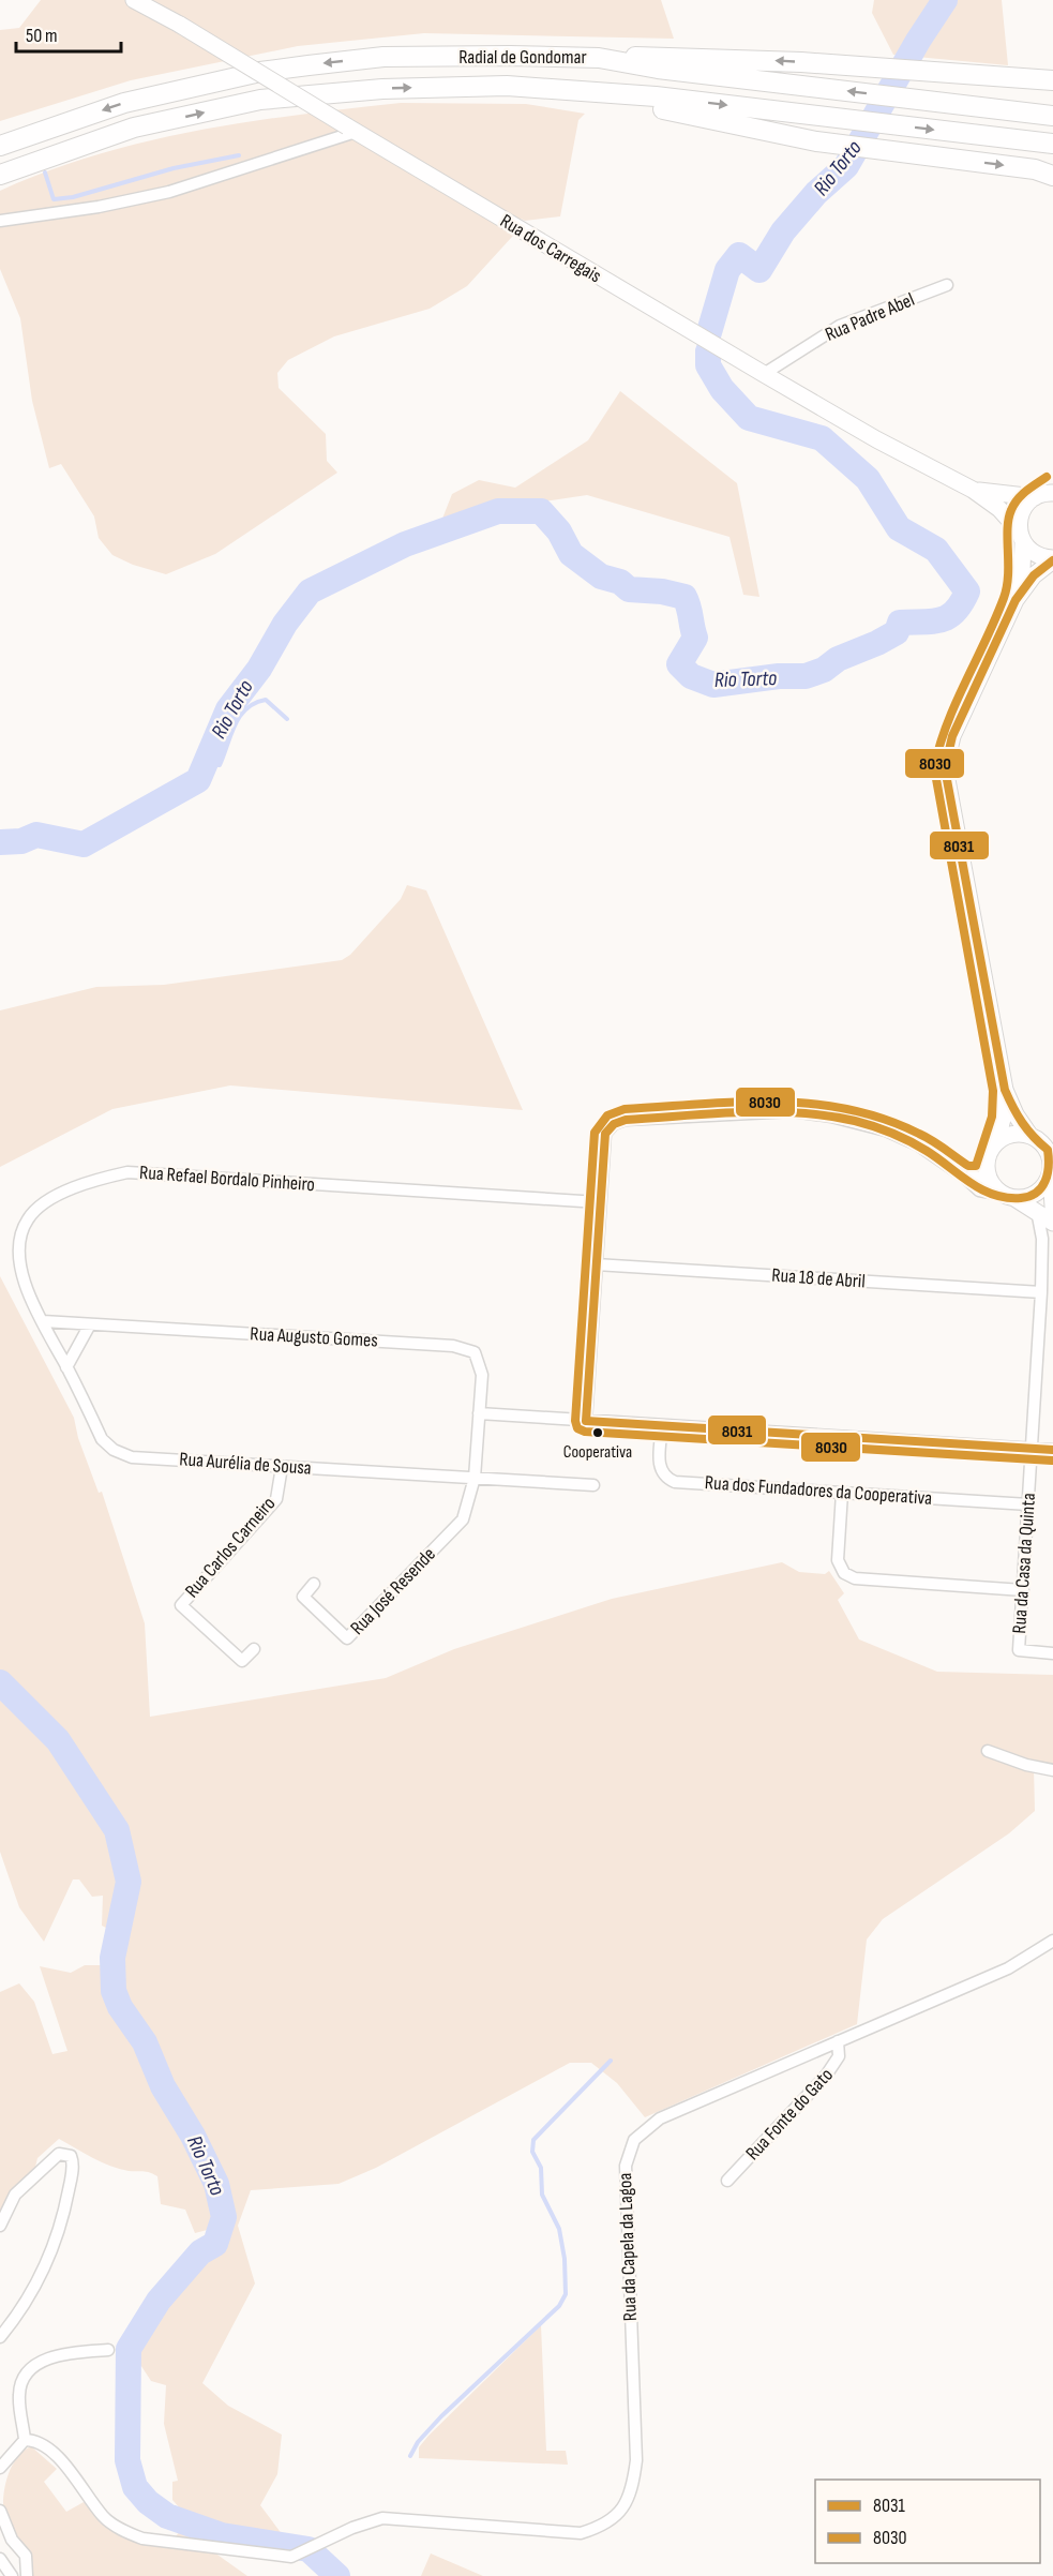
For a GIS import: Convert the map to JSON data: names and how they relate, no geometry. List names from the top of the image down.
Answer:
{
  "streets": {
    "highway": ["Radial de Gondomar"],
    "street": [
      "Rua dos Carregais",
      "Rua Padre Abel",
      "Rua Refael Bordalo Pinheiro",
      "Rua 18 de Abril",
      "Rua Augusto Gomes",
      "Rua Aurélia de Sousa",
      "Rua dos Fundadores da Cooperativa",
      "Rua Carlos Carneiro",
      "Rua da Casa da Quinta",
      "Rua José Resende",
      "Rua Fonte do Gato",
      "Rua da Capela da Lagoa"
    ]
  },
  "crossings": [
    ["Rua dos Carregais", "Rua Padre Abel"],
    ["Rua Refael Bordalo Pinheiro", "Rua Augusto Gomes"],
    ["Rua Refael Bordalo Pinheiro", "Rua Aurélia de Sousa"],
    ["Rua 18 de Abril", "Rua da Casa da Quinta"],
    ["Rua Aurélia de Sousa", "Rua Carlos Carneiro"],
    ["Rua Aurélia de Sousa", "Rua José Resende"],
    ["Rua dos Fundadores da Cooperativa", "Rua da Casa da Quinta"],
    ["Rua Fonte do Gato", "Rua da Capela da Lagoa"]
  ],
  "water": ["Rio Torto"],
  "places": ["Cooperativa"],
  "lines": ["transit line 8030", "transit line 8031"],
  "legend": ["8031", "8030"],
  "scale_bar": "50 m"
}
